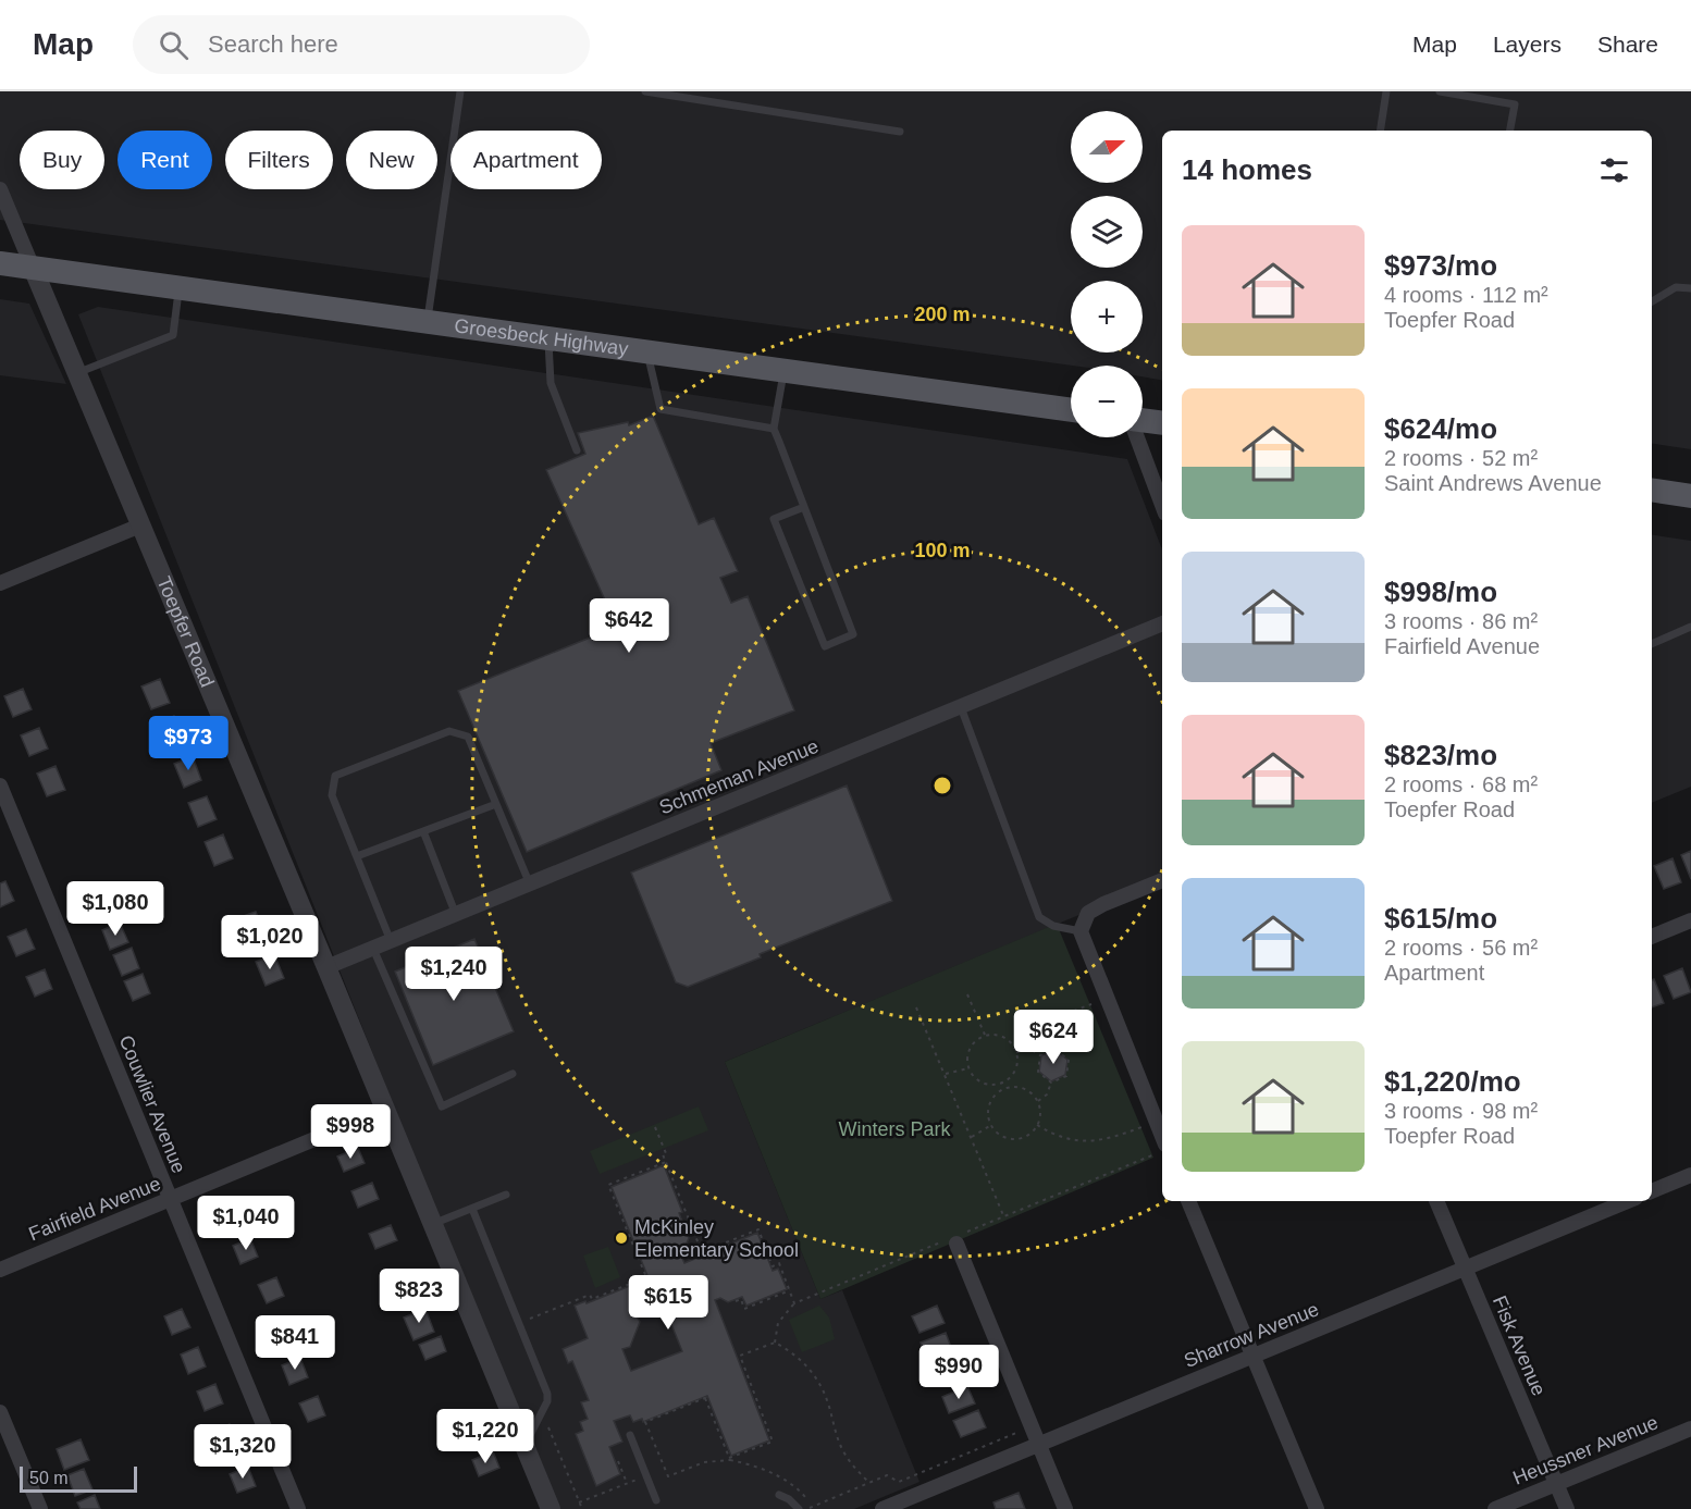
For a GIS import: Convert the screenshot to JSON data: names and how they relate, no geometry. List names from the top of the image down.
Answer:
{
  "streets": {
    "main road": ["Groesbeck Highway"],
    "street": [
      "Toepfer Road",
      "Schmeman Avenue",
      "Couwlier Avenue",
      "Fairfield Avenue",
      "Sharrow Avenue",
      "Fisk Avenue",
      "Heussner Avenue"
    ]
  },
  "crossings": [
    ["Groesbeck Highway", "Toepfer Road"],
    ["Toepfer Road", "Schmeman Avenue"],
    ["Toepfer Road", "Fairfield Avenue"],
    ["Couwlier Avenue", "Fairfield Avenue"],
    ["Sharrow Avenue", "Fisk Avenue"],
    ["Fisk Avenue", "Heussner Avenue"]
  ],
  "parks": ["Winters Park"],
  "places": ["McKinley Elementary School"],
  "scale_bar": "50 m",
  "north": "right",
  "page": {
    "header": "Map",
    "search": "Search here",
    "nav": ["Map", "Layers", "Share"],
    "map_buttons": ["+", "−"],
    "chip": [
      "Buy",
      "Rent",
      "Filters",
      "New",
      "Apartment"
    ],
    "heading": "14 homes",
    "list": [
      {
        "name": "$973/mo",
        "note": "4 rooms · 112 m² · Toepfer Road"
      },
      {
        "name": "$624/mo",
        "note": "2 rooms · 52 m² · Saint Andrews Avenue"
      },
      {
        "name": "$998/mo",
        "note": "3 rooms · 86 m² · Fairfield Avenue"
      },
      {
        "name": "$823/mo",
        "note": "2 rooms · 68 m² · Toepfer Road"
      },
      {
        "name": "$615/mo",
        "note": "2 rooms · 56 m² · Apartment"
      },
      {
        "name": "$1,220/mo",
        "note": "3 rooms · 98 m² · Toepfer Road"
      }
    ],
    "price": [
      "$642",
      "$973",
      "$1,080",
      "$1,020",
      "$1,240",
      "$624",
      "$998",
      "$1,040",
      "$823",
      "$615",
      "$841",
      "$990",
      "$1,220",
      "$1,320"
    ],
    "scale": "50 m"
  },
  "rings": ["200 m", "100 m"]
}
